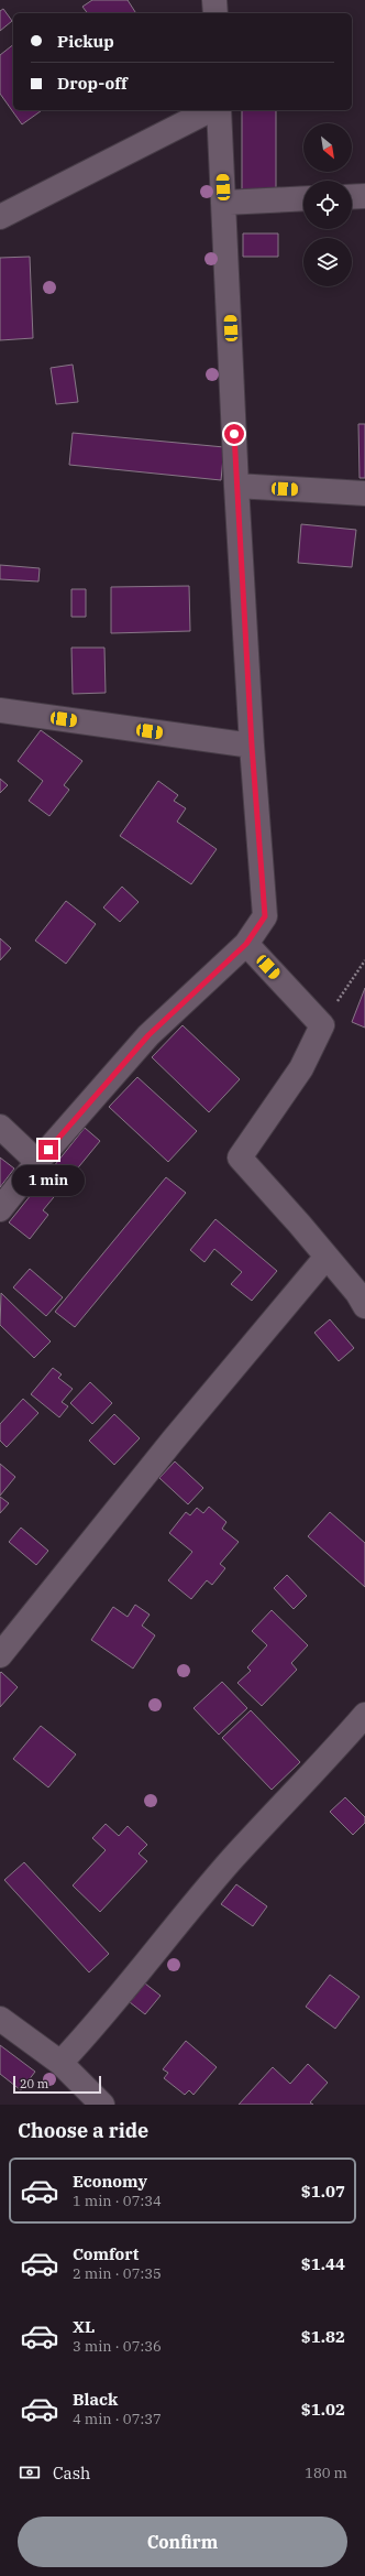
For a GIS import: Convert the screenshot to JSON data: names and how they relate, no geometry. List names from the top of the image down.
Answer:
{
  "scale_bar": "20 m",
  "north": "bottom right",
  "page": {
    "banner": ["Pickup", "Drop-off"],
    "bubble": "1 min",
    "scale": "20 m",
    "heading": "Choose a ride",
    "list": [
      {
        "name": "Economy",
        "note": "1 min · 07:34",
        "value": "$1.07"
      },
      {
        "name": "Comfort",
        "note": "2 min · 07:35",
        "value": "$1.44"
      },
      {
        "name": "XL",
        "note": "3 min · 07:36",
        "value": "$1.82"
      },
      {
        "name": "Black",
        "note": "4 min · 07:37",
        "value": "$1.02"
      }
    ],
    "pay": ["Cash", "180 m"],
    "buttons": "Confirm"
  }
}
